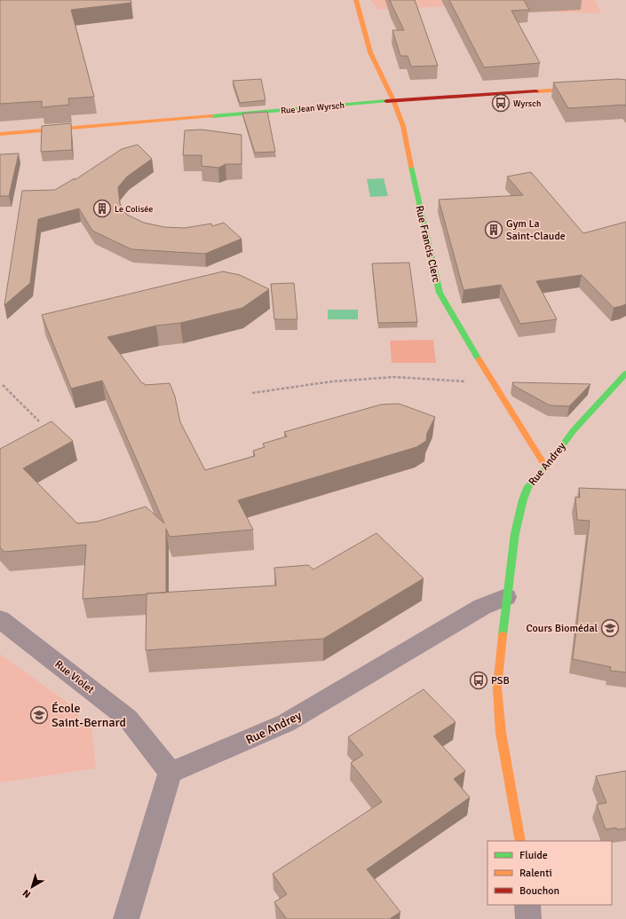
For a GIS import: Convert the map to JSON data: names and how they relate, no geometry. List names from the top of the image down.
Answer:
{
  "streets": {
    "street": [
      "Rue Jean Wyrsch",
      "Rue Francis Clerc",
      "Rue Andrey",
      "Rue Violet"
    ]
  },
  "crossings": [
    ["Rue Jean Wyrsch", "Rue Francis Clerc"],
    ["Rue Francis Clerc", "Rue Andrey"],
    ["Rue Andrey", "Rue Violet"]
  ],
  "places": {
    "bus stop": ["Wyrsch", "PSB"],
    "building": ["Le Colisée", "Gym La Saint-Claude"],
    "school or university": ["Cours Biomédal", "École Saint-Bernard"]
  },
  "legend": ["Fluide", "Ralenti", "Bouchon"],
  "north": "bottom left"
}
